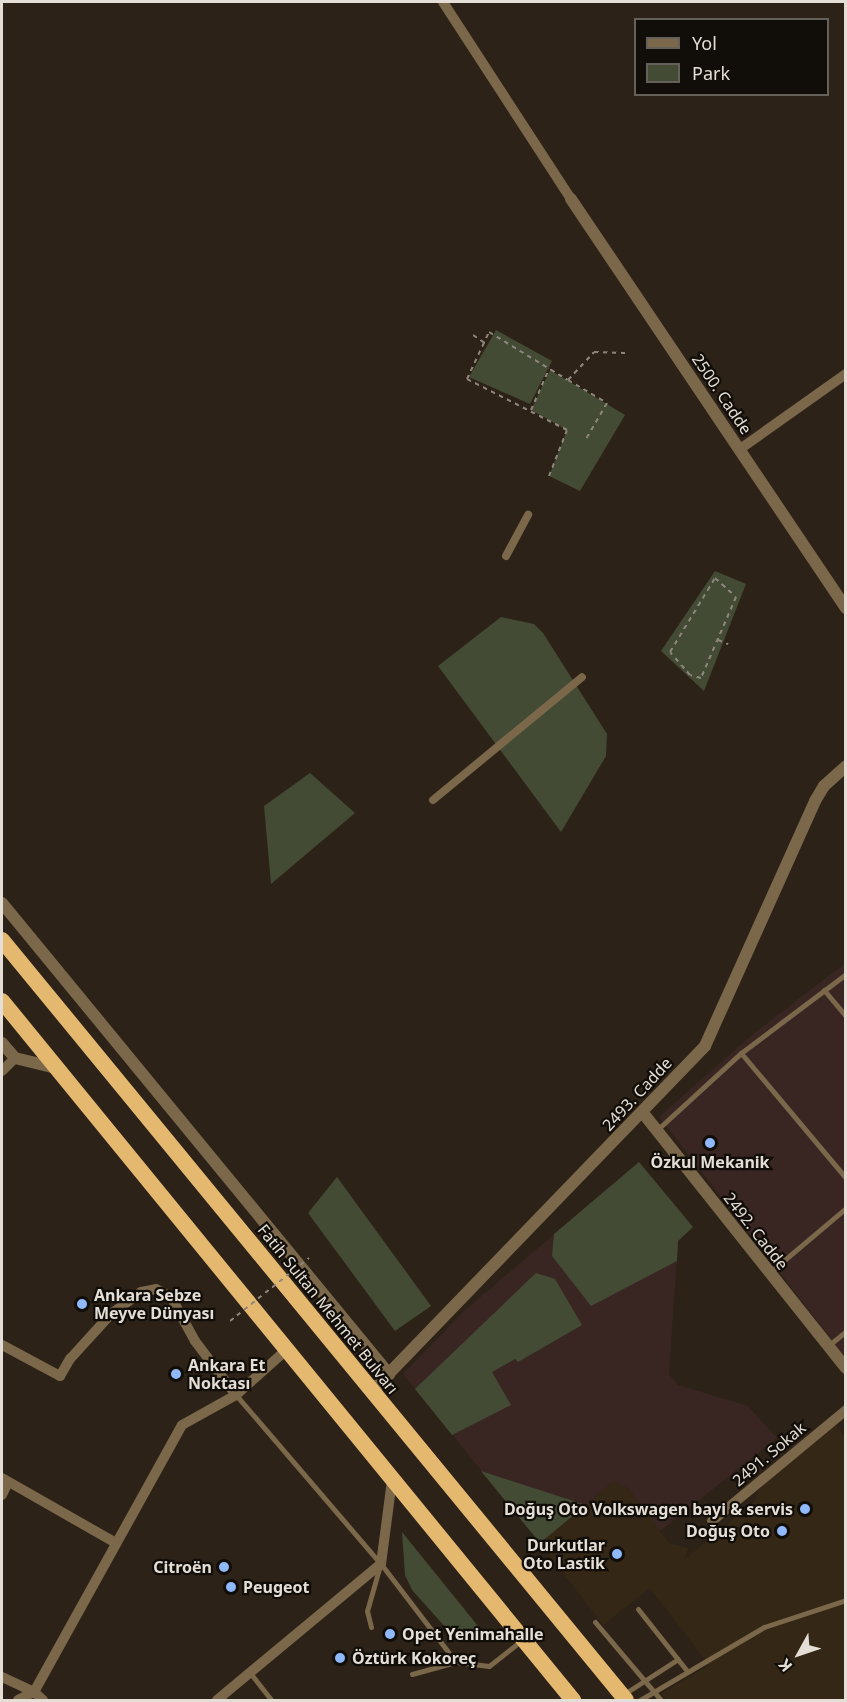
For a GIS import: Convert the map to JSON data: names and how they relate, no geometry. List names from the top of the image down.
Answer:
{
  "streets": {
    "highway": ["Fatih Sultan Mehmet Bulvarı"],
    "street": [
      "2500. Cadde",
      "2493. Cadde",
      "2492. Cadde",
      "2491. Sokak"
    ]
  },
  "crossings": [
    ["2493. Cadde", "2492. Cadde"],
    ["2493. Cadde", "Fatih Sultan Mehmet Bulvarı"]
  ],
  "places": [
    "Özkul Mekanik",
    "Ankara Sebze Meyve Dünyası",
    "Ankara Et Noktası",
    "Doğuş Oto Volkswagen bayi & servis",
    "Doğuş Oto",
    "Durkutlar Oto Lastik",
    "Citroën",
    "Peugeot",
    "Opet Yenimahalle",
    "Öztürk Kokoreç"
  ],
  "legend": ["Yol", "Park"],
  "north": "bottom left"
}
